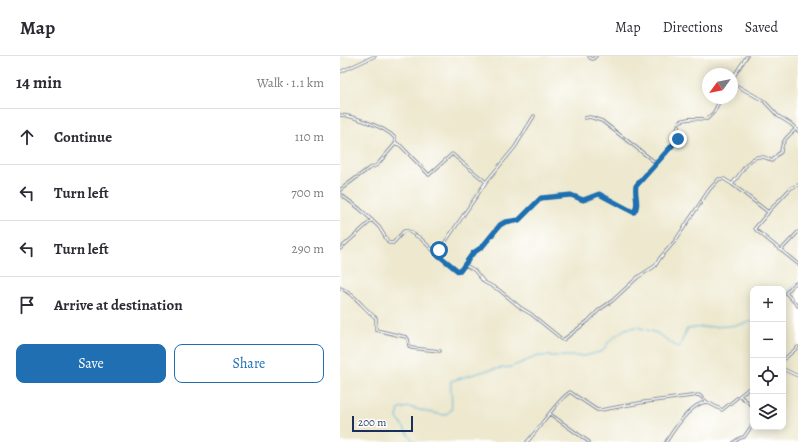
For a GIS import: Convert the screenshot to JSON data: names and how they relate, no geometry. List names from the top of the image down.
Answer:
{
  "scale_bar": "200 m",
  "north": "bottom left",
  "page": {
    "header": "Map",
    "nav": ["Map", "Directions", "Saved"],
    "heading": ["14 min", "Walk · 1.1 km"],
    "list": [
      ["Continue", "110 m"],
      ["Turn left", "700 m"],
      ["Turn left", "290 m"],
      "Arrive at destination"
    ],
    "map_buttons": ["+", "−"],
    "buttons": ["Save", "Share"],
    "scale": "200 m"
  }
}
